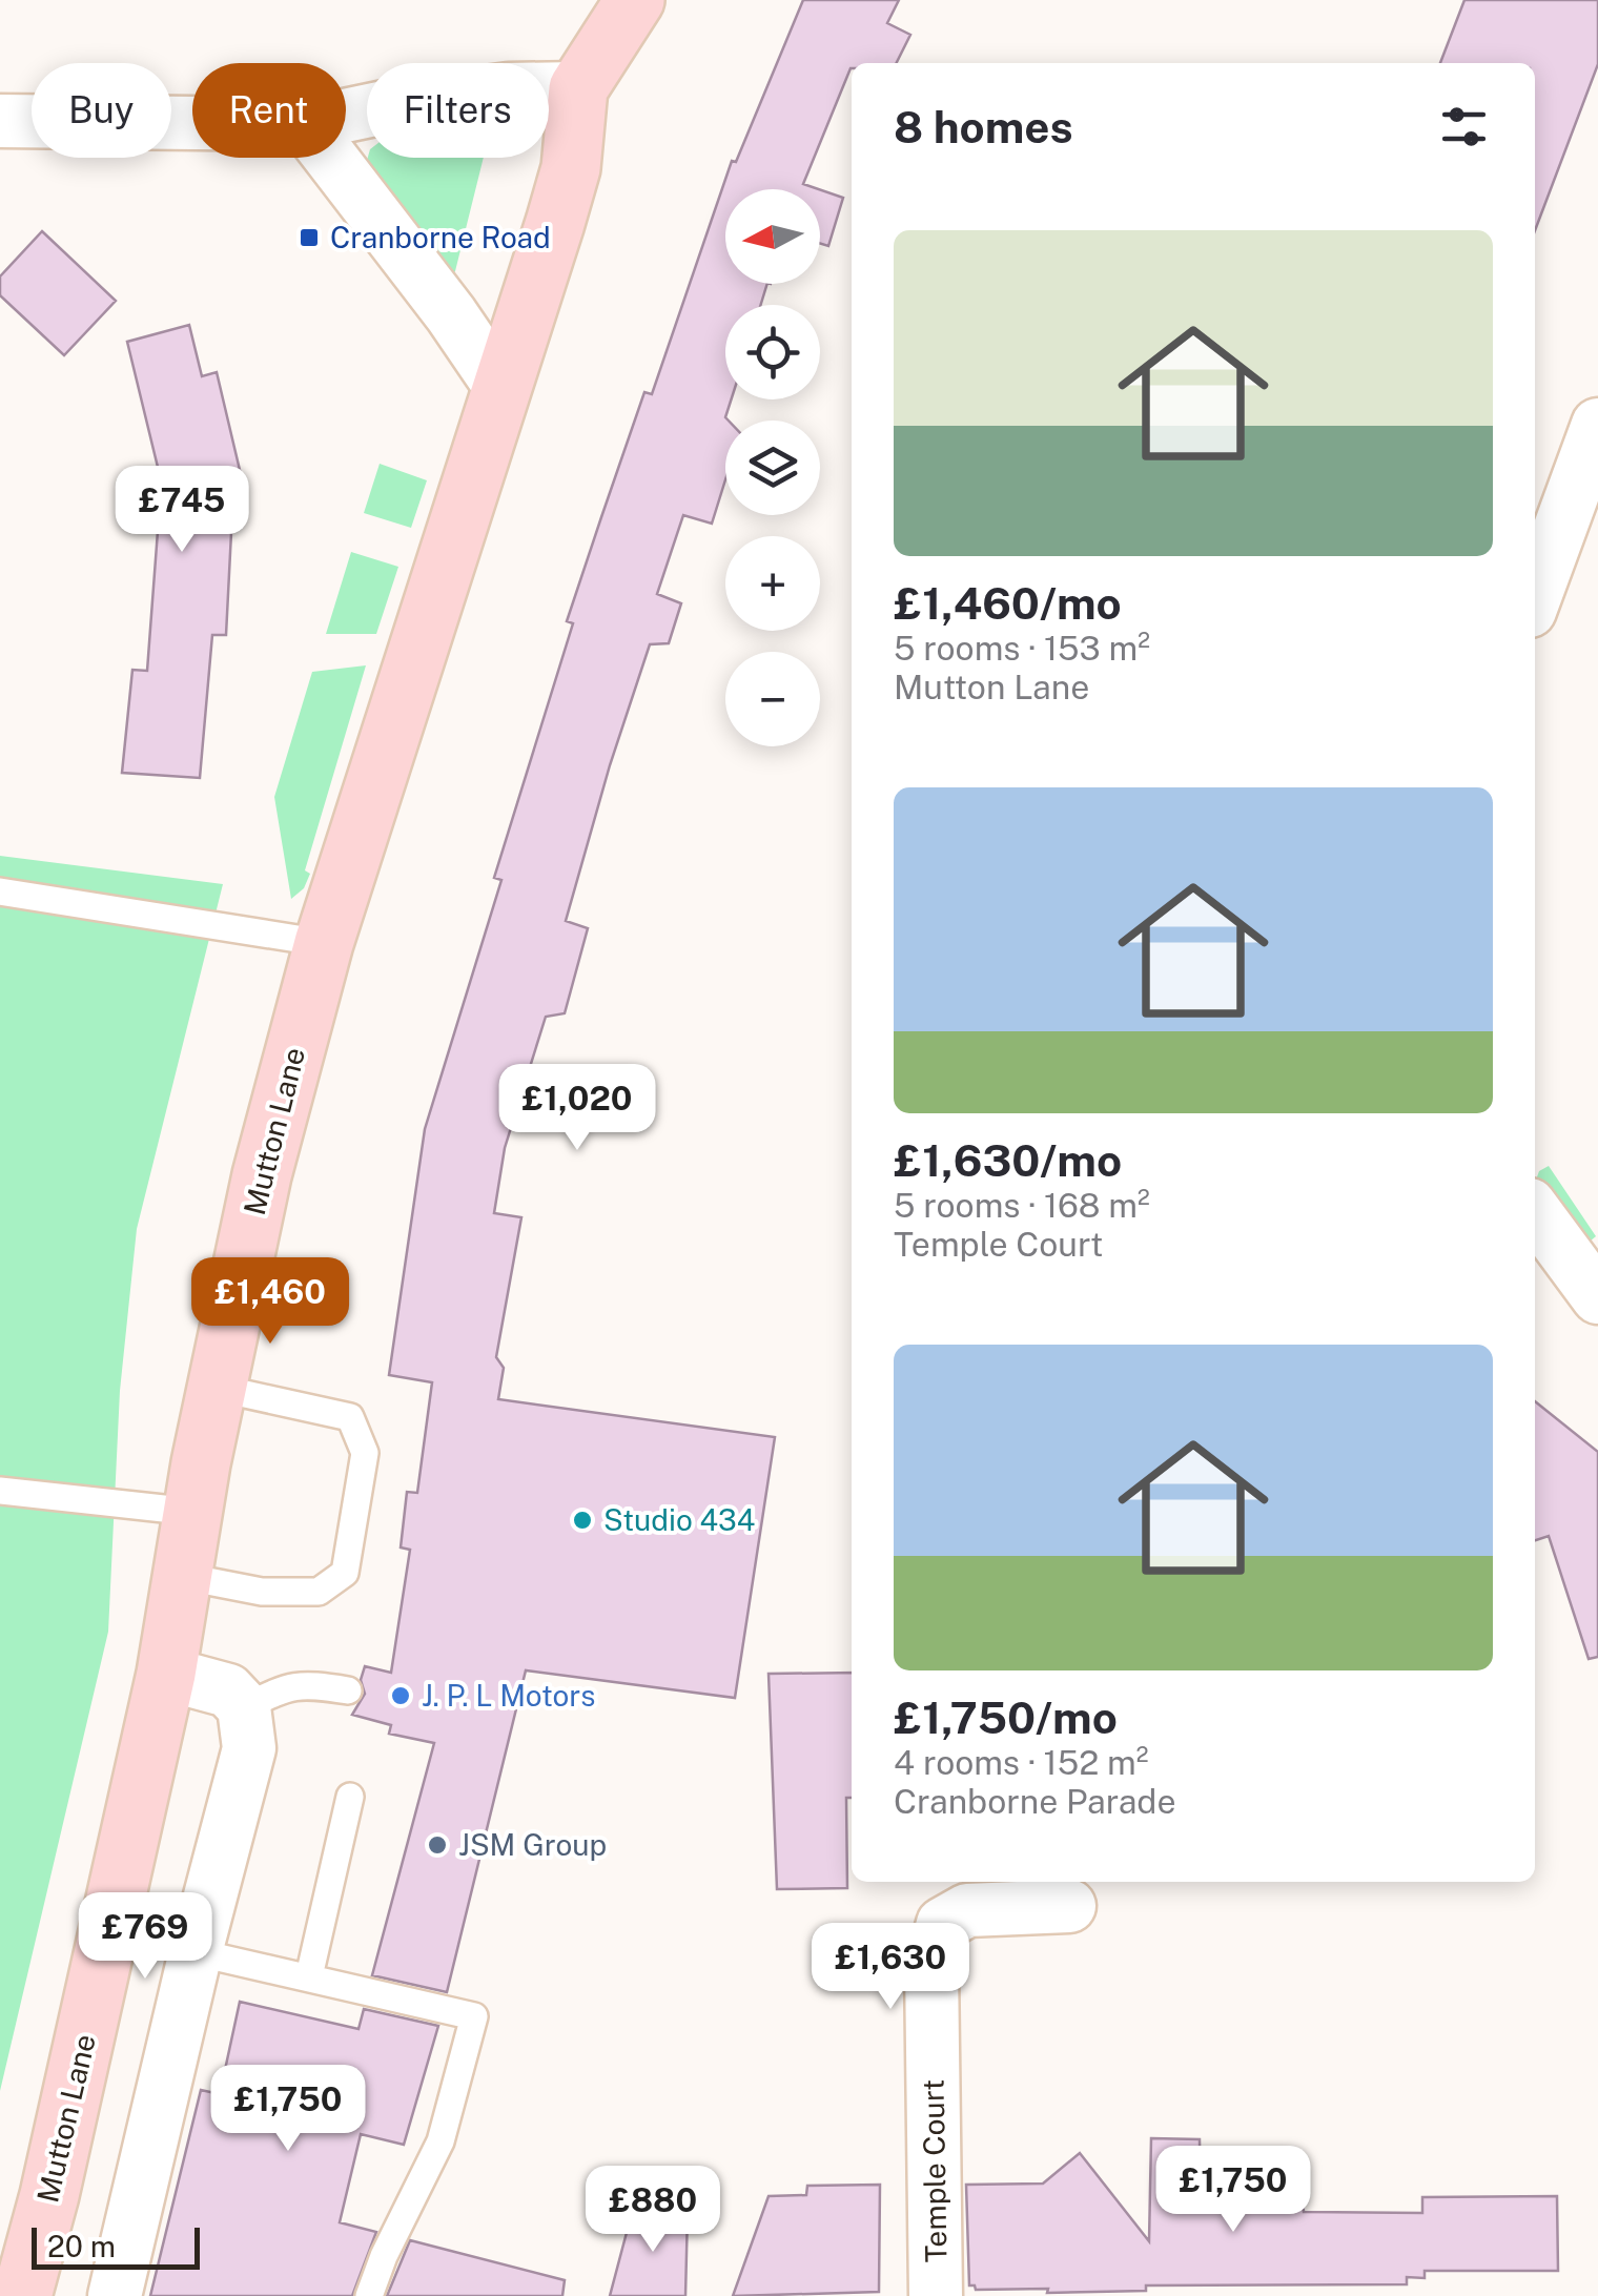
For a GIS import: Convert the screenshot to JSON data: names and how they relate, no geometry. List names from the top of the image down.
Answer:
{
  "streets": {
    "main road": ["Mutton Lane"],
    "street": ["Temple Court"]
  },
  "places": {
    "transit": ["Cranborne Road"],
    "other": ["Studio 434", "J. P. L Motors", "JSM Group"]
  },
  "scale_bar": "20 m",
  "north": "left",
  "page": {
    "chip": ["Buy", "Rent", "Filters"],
    "heading": "8 homes",
    "map_buttons": ["+", "−"],
    "list": [
      {
        "name": "£1,460/mo",
        "note": "5 rooms · 153 m² · Mutton Lane"
      },
      {
        "name": "£1,630/mo",
        "note": "5 rooms · 168 m² · Temple Court"
      },
      {
        "name": "£1,750/mo",
        "note": "4 rooms · 152 m² · Cranborne Parade"
      }
    ],
    "price": [
      "£745",
      "£1,020",
      "£1,460",
      "£769",
      "£1,630",
      "£1,750",
      "£1,750",
      "£880"
    ],
    "scale": "20 m"
  }
}
